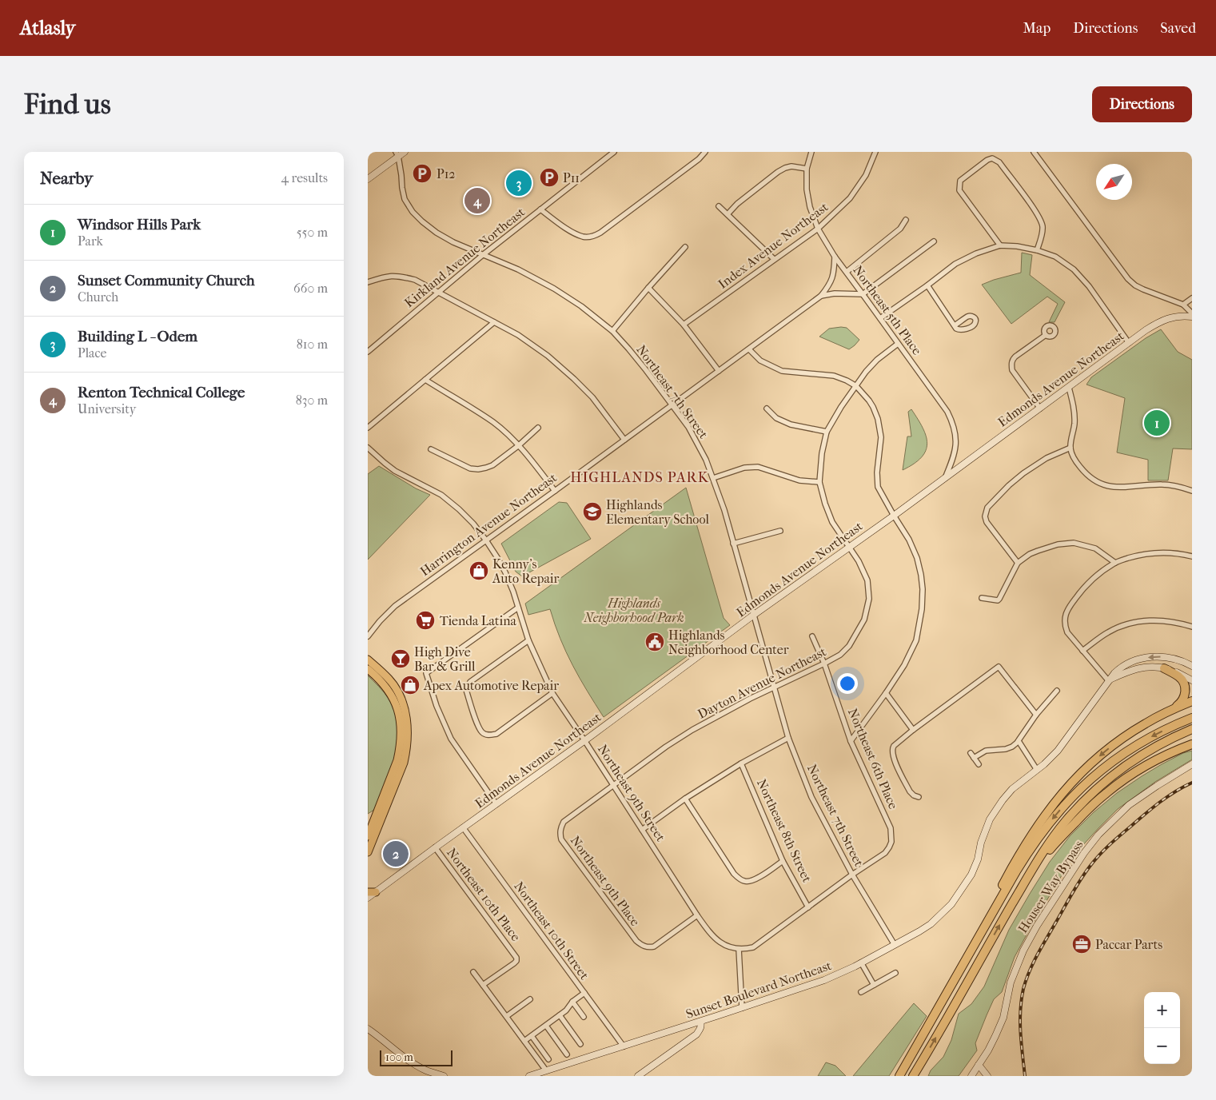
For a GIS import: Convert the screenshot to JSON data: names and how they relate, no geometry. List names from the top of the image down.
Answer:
{
  "streets": {
    "street": [
      "Index Avenue Northeast",
      "Kirkland Avenue Northeast",
      "Northeast 5th Place",
      "Edmonds Avenue Northeast",
      "Northeast 7th Street",
      "Harrington Avenue Northeast",
      "Dayton Avenue Northeast",
      "Northeast 6th Place",
      "Northeast 9th Street",
      "Northeast 8th Street",
      "Northeast 9th Place",
      "Houser Way Bypass",
      "Northeast 10th Place",
      "Northeast 10th Street",
      "Sunset Boulevard Northeast"
    ]
  },
  "crossings": [
    ["Index Avenue Northeast", "Northeast 5th Place"],
    ["Kirkland Avenue Northeast", "Northeast 7th Street"],
    ["Northeast 5th Place", "Edmonds Avenue Northeast"],
    ["Northeast 5th Place", "Harrington Avenue Northeast"],
    ["Northeast 5th Place", "Dayton Avenue Northeast"],
    ["Edmonds Avenue Northeast", "Northeast 7th Street"],
    ["Edmonds Avenue Northeast", "Dayton Avenue Northeast"],
    ["Edmonds Avenue Northeast", "Northeast 9th Street"],
    ["Edmonds Avenue Northeast", "Northeast 10th Place"],
    ["Edmonds Avenue Northeast", "Northeast 10th Street"],
    ["Northeast 7th Street", "Harrington Avenue Northeast"],
    ["Northeast 7th Street", "Dayton Avenue Northeast"],
    ["Northeast 7th Street", "Northeast 6th Place"],
    ["Northeast 7th Street", "Sunset Boulevard Northeast"],
    ["Harrington Avenue Northeast", "Northeast 9th Street"],
    ["Dayton Avenue Northeast", "Northeast 6th Place"],
    ["Dayton Avenue Northeast", "Northeast 9th Street"],
    ["Dayton Avenue Northeast", "Northeast 9th Place"],
    ["Northeast 6th Place", "Northeast 9th Street"],
    ["Northeast 6th Place", "Northeast 8th Street"],
    ["Northeast 9th Street", "Northeast 9th Place"],
    ["Northeast 10th Street", "Sunset Boulevard Northeast"]
  ],
  "districts": ["HIGHLANDS PARK"],
  "parks": ["Highlands Neighborhood Park"],
  "places": {
    "parking": ["P12", "P11"],
    "school or university": ["Highlands Elementary School"],
    "shop": ["Kenny's Auto Repair", "Apex Automotive Repair"],
    "supermarket": ["Tienda Latina"],
    "public building": ["Highlands Neighborhood Center"],
    "bar": ["High Dive Bar & Grill"],
    "office": ["Paccar Parts"]
  },
  "scale_bar": "100 m",
  "north": "bottom left",
  "page": {
    "header": "Atlasly",
    "nav": ["Map", "Directions", "Saved"],
    "buttons": "Directions",
    "title": "Find us",
    "heading": ["Nearby", "4 results"],
    "pins": [
      "3",
      "4",
      "1",
      "2"
    ],
    "list": [
      {
        "mark": "1",
        "name": "Windsor Hills Park",
        "note": "Park",
        "value": "550 m"
      },
      {
        "mark": "2",
        "name": "Sunset Community Church",
        "note": "Church",
        "value": "660 m"
      },
      {
        "mark": "3",
        "name": "Building L - Odem",
        "note": "Place",
        "value": "810 m"
      },
      {
        "mark": "4",
        "name": "Renton Technical College",
        "note": "University",
        "value": "830 m"
      }
    ],
    "map_buttons": ["+", "−"],
    "scale": "100 m"
  }
}
